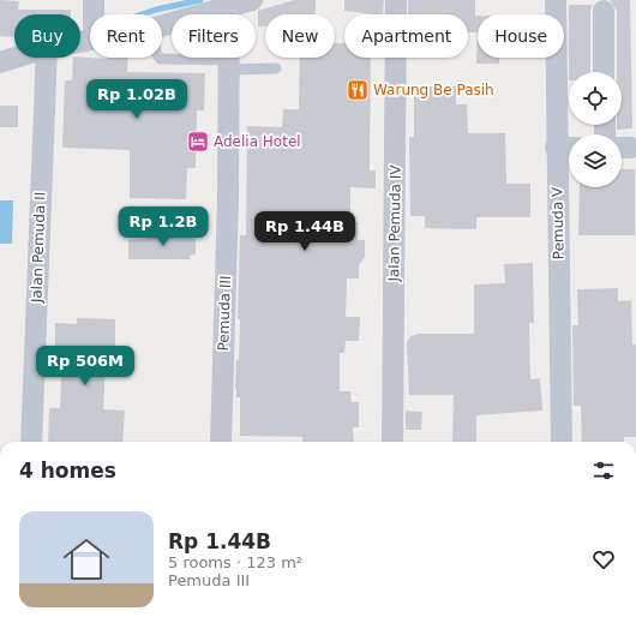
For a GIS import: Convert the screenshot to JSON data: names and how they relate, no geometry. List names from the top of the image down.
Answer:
{
  "streets": {
    "street": [
      "Jalan Pemuda IV",
      "Pemuda V",
      "Jalan Pemuda II",
      "Pemuda III"
    ]
  },
  "places": {
    "restaurant": ["Warung Be Pasih"],
    "hotel": ["Adelia Hotel"]
  },
  "page": {
    "chip": [
      "Buy",
      "Rent",
      "Filters",
      "New",
      "Apartment",
      "House"
    ],
    "price": [
      "Rp 1.02B",
      "Rp 1.2B",
      "Rp 1.44B",
      "Rp 506M"
    ],
    "heading": "4 homes",
    "list": [
      {
        "name": "Rp 1.44B",
        "note": "5 rooms · 123 m² · Pemuda III"
      }
    ]
  }
}
